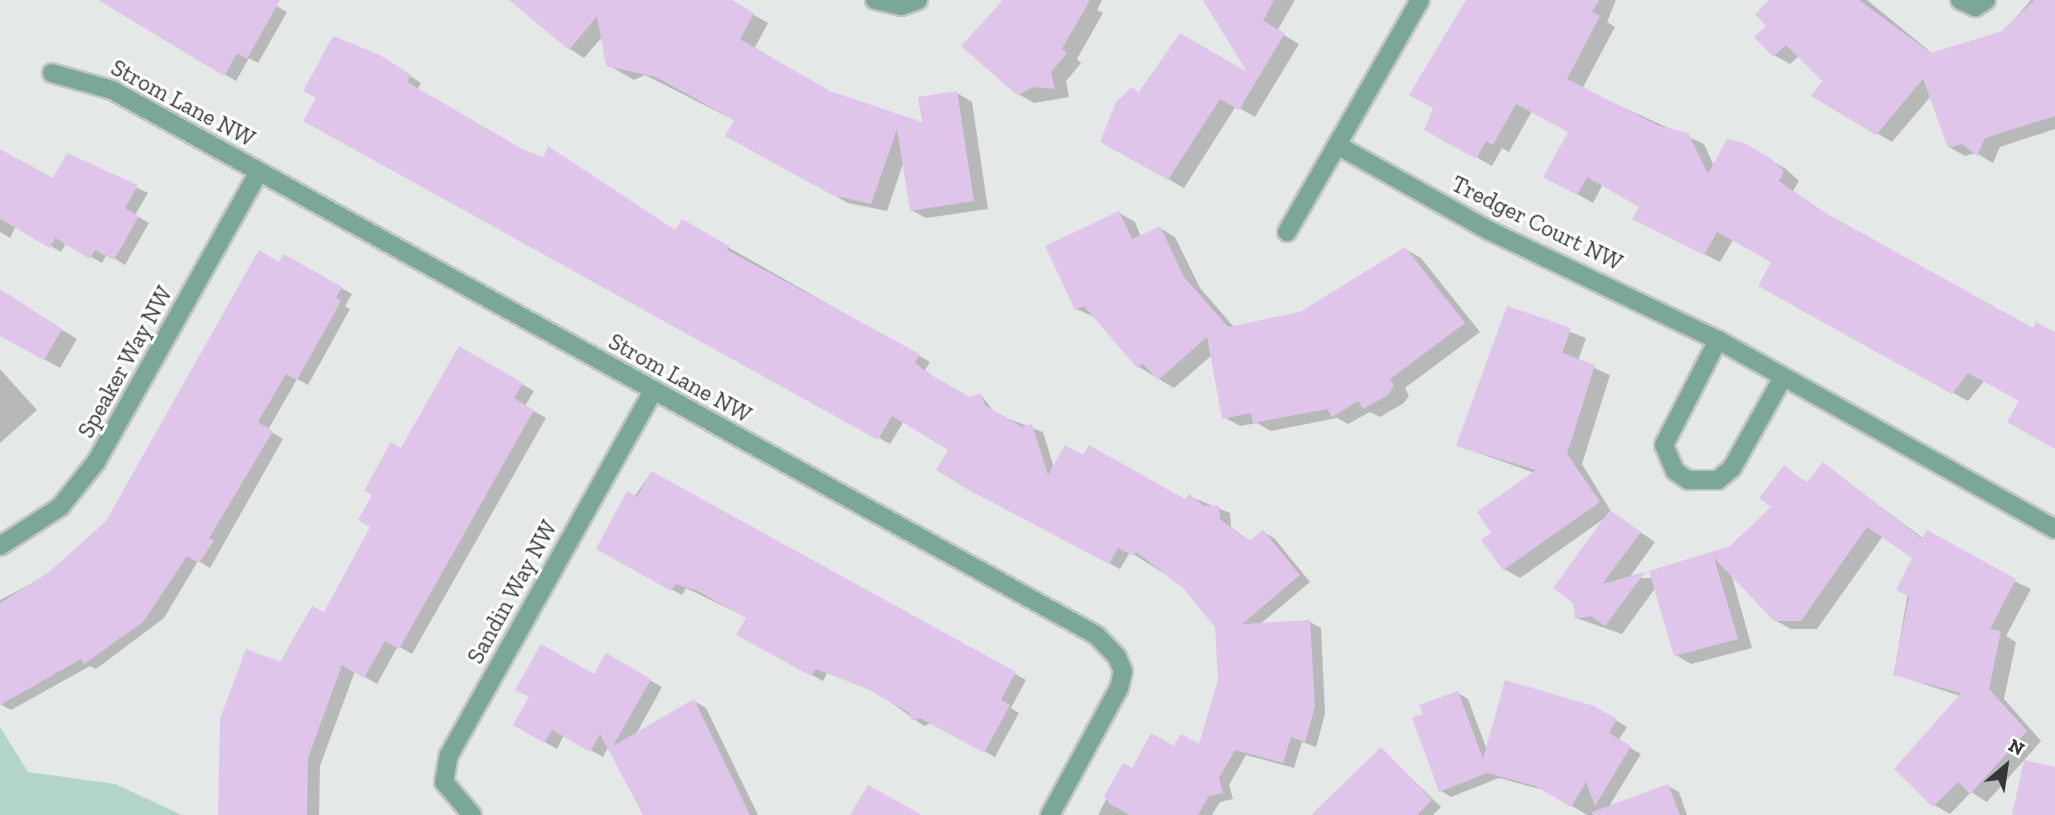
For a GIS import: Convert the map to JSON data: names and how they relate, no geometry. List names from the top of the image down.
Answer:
{
  "streets": {
    "street": [
      "Strom Lane NW",
      "Tredger Court NW",
      "Speaker Way NW",
      "Sandin Way NW"
    ]
  },
  "crossings": [
    ["Strom Lane NW", "Speaker Way NW"],
    ["Strom Lane NW", "Sandin Way NW"]
  ],
  "north": "top right"
}
